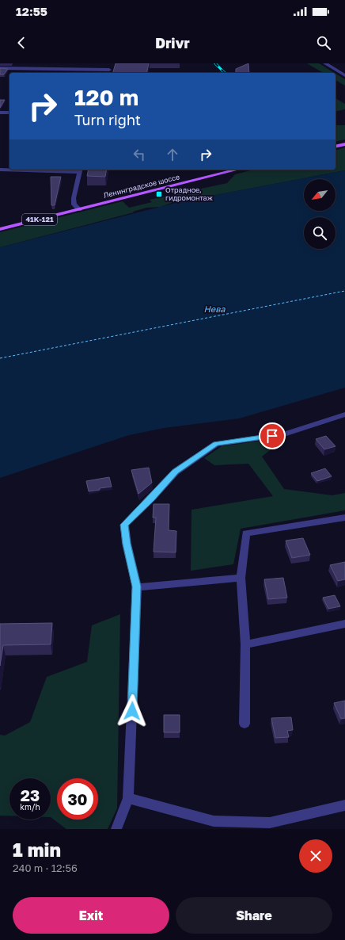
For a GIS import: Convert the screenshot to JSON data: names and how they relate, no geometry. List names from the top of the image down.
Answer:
{
  "streets": {
    "main road": ["Ленинградское шоссе", "41К-121"]
  },
  "crossings": [
    ["Ленинградское шоссе", "41К-121"]
  ],
  "water": ["Нева"],
  "places": {
    "transit": ["Отрадное, гидромонтаж"]
  },
  "north": "bottom left",
  "page": {
    "status": "12:55",
    "header": "Drivr",
    "turn": ["120 m", "Turn right"],
    "speed": "23 km/h",
    "limit": "30",
    "heading": ["1 min", "240 m · 12:56"],
    "buttons": ["Exit", "Share"]
  }
}
